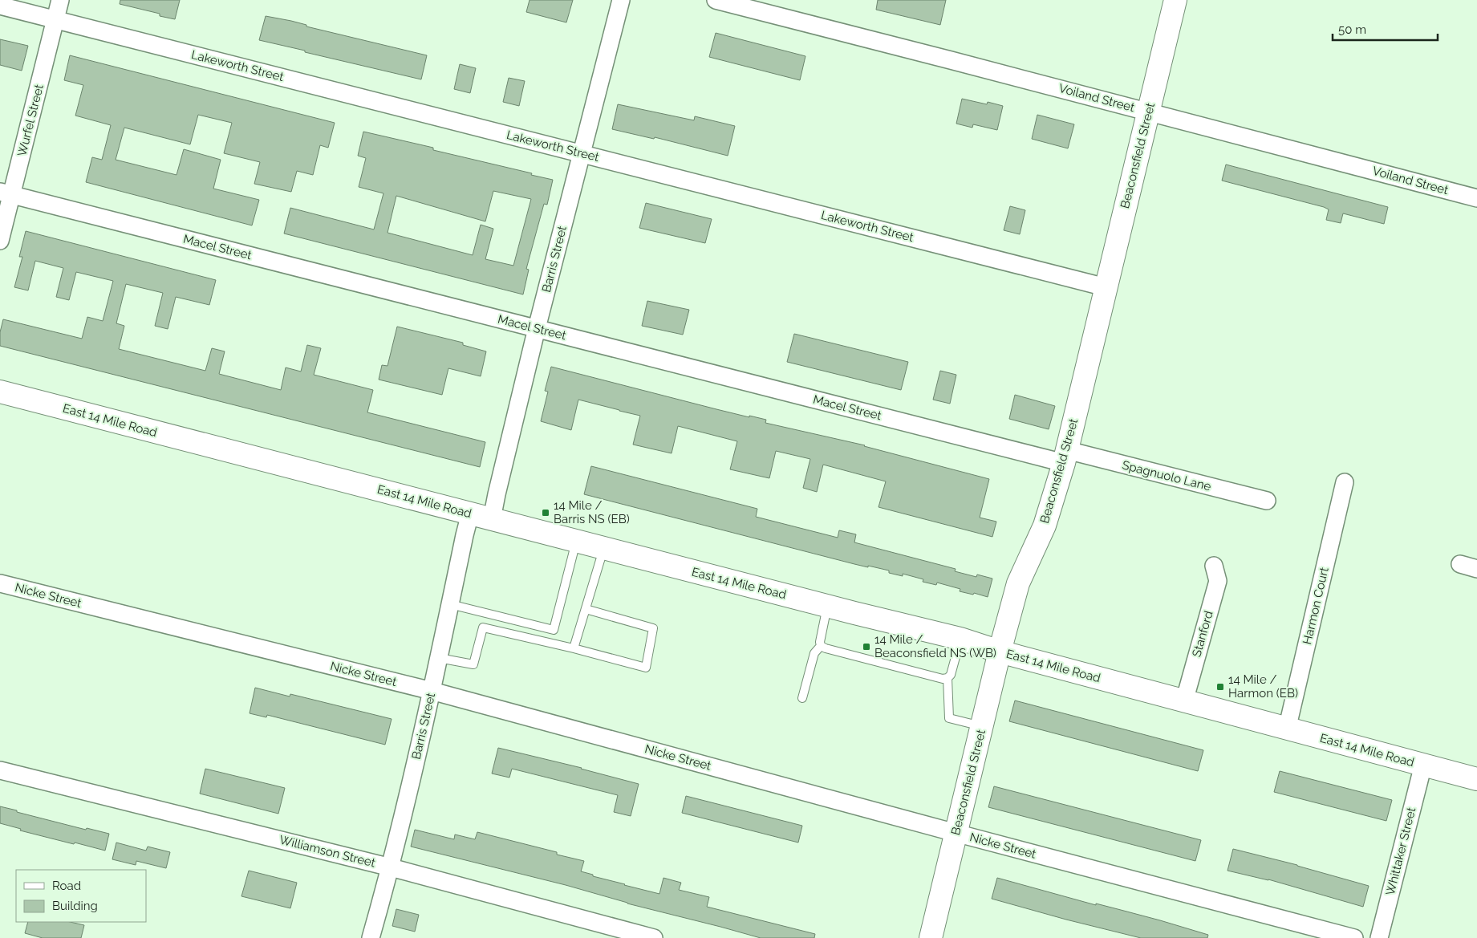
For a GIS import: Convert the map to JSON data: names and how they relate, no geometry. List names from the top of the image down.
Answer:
{
  "streets": {
    "main road": ["Beaconsfield Street", "East 14 Mile Road"],
    "street": [
      "Lakeworth Street",
      "Voiland Street",
      "Wurfel Street",
      "Macel Street",
      "Barris Street",
      "Spagnuolo Lane",
      "Nicke Street",
      "Harmon Court",
      "Stanford",
      "Williamson Street",
      "Whittaker Street"
    ]
  },
  "crossings": [
    ["Lakeworth Street", "Wurfel Street"],
    ["Lakeworth Street", "Beaconsfield Street"],
    ["Lakeworth Street", "Barris Street"],
    ["Voiland Street", "Beaconsfield Street"],
    ["Wurfel Street", "Macel Street"],
    ["Beaconsfield Street", "Macel Street"],
    ["Beaconsfield Street", "East 14 Mile Road"],
    ["Beaconsfield Street", "Spagnuolo Lane"],
    ["Beaconsfield Street", "Nicke Street"],
    ["Macel Street", "Barris Street"],
    ["Macel Street", "Spagnuolo Lane"],
    ["Barris Street", "East 14 Mile Road"],
    ["Barris Street", "Nicke Street"],
    ["Barris Street", "Williamson Street"],
    ["East 14 Mile Road", "Harmon Court"],
    ["East 14 Mile Road", "Stanford"],
    ["East 14 Mile Road", "Whittaker Street"]
  ],
  "places": {
    "transit": ["14 Mile / Barris NS (EB)", "14 Mile / Beaconsfield NS (WB)", "14 Mile / Harmon (EB)"]
  },
  "legend": ["Road", "Building"],
  "scale_bar": "50 m"
}
